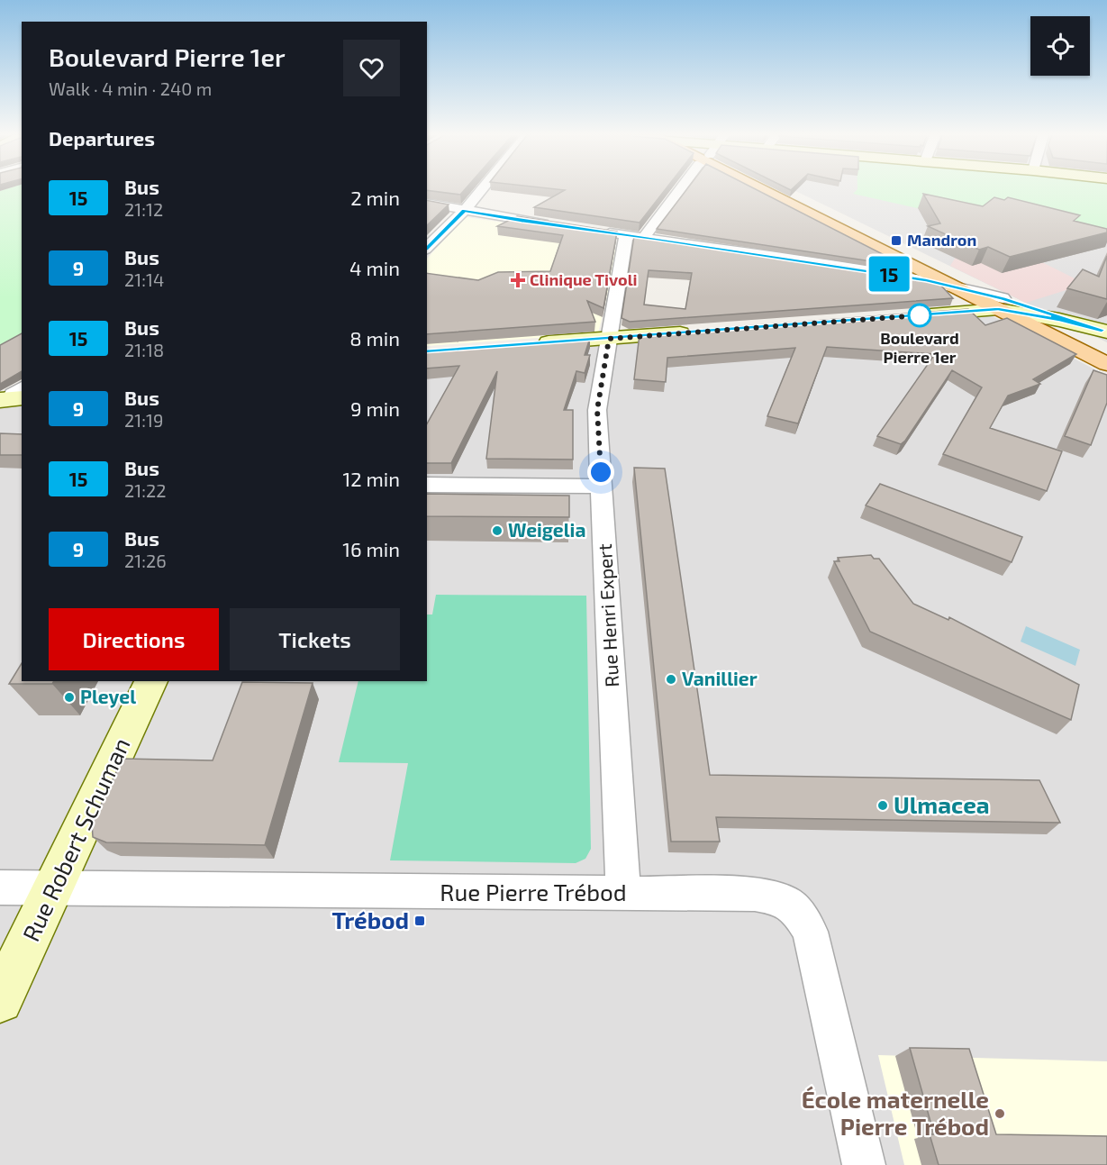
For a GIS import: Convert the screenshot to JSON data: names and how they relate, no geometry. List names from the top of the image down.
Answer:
{
  "streets": {
    "street": ["Rue Henri Expert", "Rue Robert Schuman", "Rue Pierre Trébod"]
  },
  "crossings": [
    ["Rue Henri Expert", "Rue Pierre Trébod"],
    ["Rue Robert Schuman", "Rue Pierre Trébod"]
  ],
  "places": {
    "transit": ["Mandron", "Trébod"],
    "health": ["Clinique Tivoli"],
    "other": [
      "Boulevard Pierre 1er",
      "Weigelia",
      "Vanillier",
      "Pleyel",
      "Ulmacea",
      "École maternelle Pierre Trébod"
    ]
  },
  "lines": ["bus line 15"],
  "page": {
    "on_map": "15",
    "heading": [
      ["Boulevard Pierre 1er", "Walk · 4 min · 240 m"],
      "Departures"
    ],
    "list": [
      {
        "mark": "15",
        "name": "Bus",
        "note": "21:12",
        "value": "2 min"
      },
      {
        "mark": "9",
        "name": "Bus",
        "note": "21:14",
        "value": "4 min"
      },
      {
        "mark": "15",
        "name": "Bus",
        "note": "21:18",
        "value": "8 min"
      },
      {
        "mark": "9",
        "name": "Bus",
        "note": "21:19",
        "value": "9 min"
      },
      {
        "mark": "15",
        "name": "Bus",
        "note": "21:22",
        "value": "12 min"
      },
      {
        "mark": "9",
        "name": "Bus",
        "note": "21:26",
        "value": "16 min"
      }
    ],
    "buttons": ["Directions", "Tickets"]
  }
}
